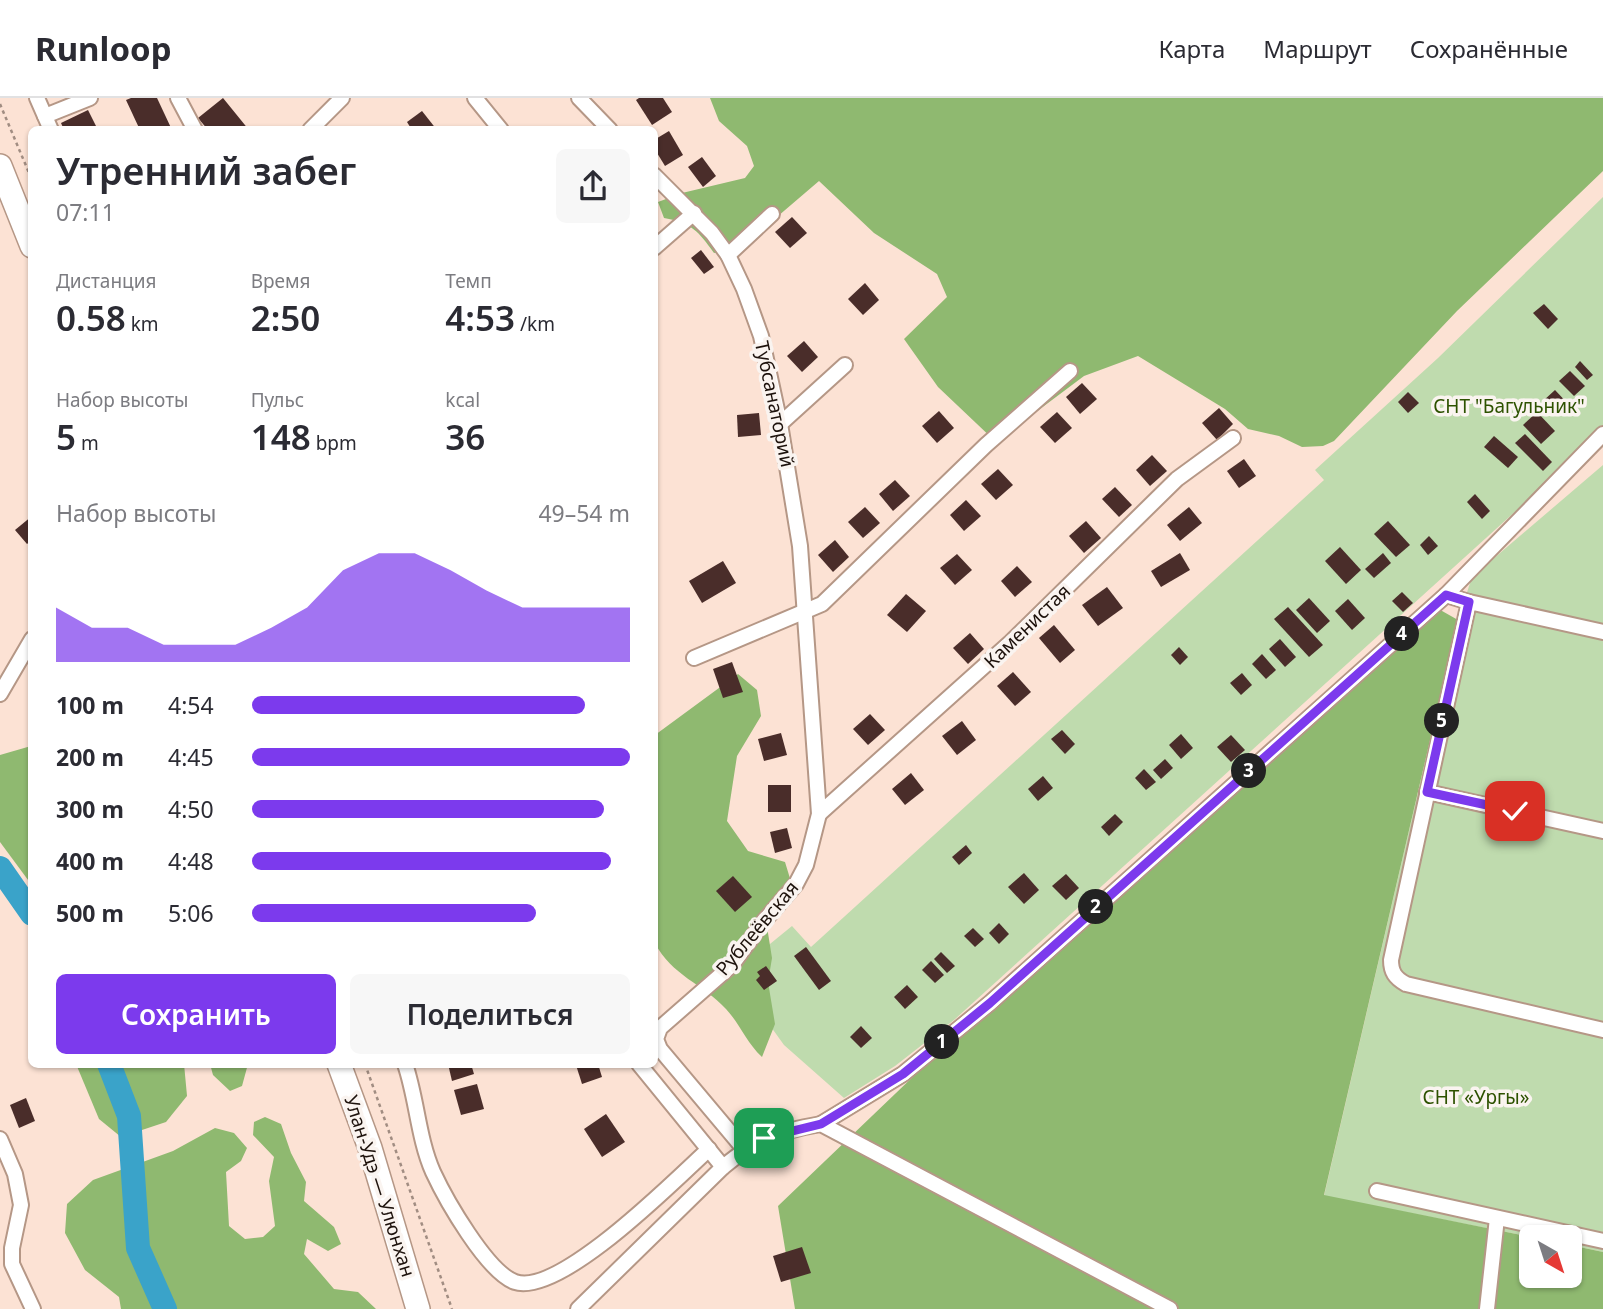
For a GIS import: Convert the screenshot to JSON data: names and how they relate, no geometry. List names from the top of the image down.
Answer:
{
  "streets": {
    "main road": ["Улан-Удэ — Улюнхан"],
    "street": ["Тубсанаторий", "Каменистая", "Рублеёвская"]
  },
  "crossings": [
    ["Тубсанаторий", "Рублеёвская"],
    ["Каменистая", "Рублеёвская"]
  ],
  "parks": ["СНТ \"Багульник\"", "СНТ «Ургы»"],
  "north": "bottom right",
  "page": {
    "header": "Runloop",
    "nav": ["Карта", "Маршрут", "Сохранённые"],
    "heading": ["Утренний забег", "07:11"],
    "stats": [
      ["Дистанция", "0.58 km"],
      ["Время", "2:50"],
      ["Темп", "4:53 /km"],
      ["Набор высоты", "5 m"],
      ["Пульс", "148 bpm"],
      ["kcal", "36"]
    ],
    "chart": ["Набор высоты", "49–54 m"],
    "pins": [
      "4",
      "5",
      "3",
      "2",
      "1"
    ],
    "list": [
      {
        "name": "100 m",
        "note": "4:54"
      },
      {
        "name": "200 m",
        "note": "4:45"
      },
      {
        "name": "300 m",
        "note": "4:50"
      },
      {
        "name": "400 m",
        "note": "4:48"
      },
      {
        "name": "500 m",
        "note": "5:06"
      }
    ],
    "buttons": ["Сохранить", "Поделиться"]
  }
}
